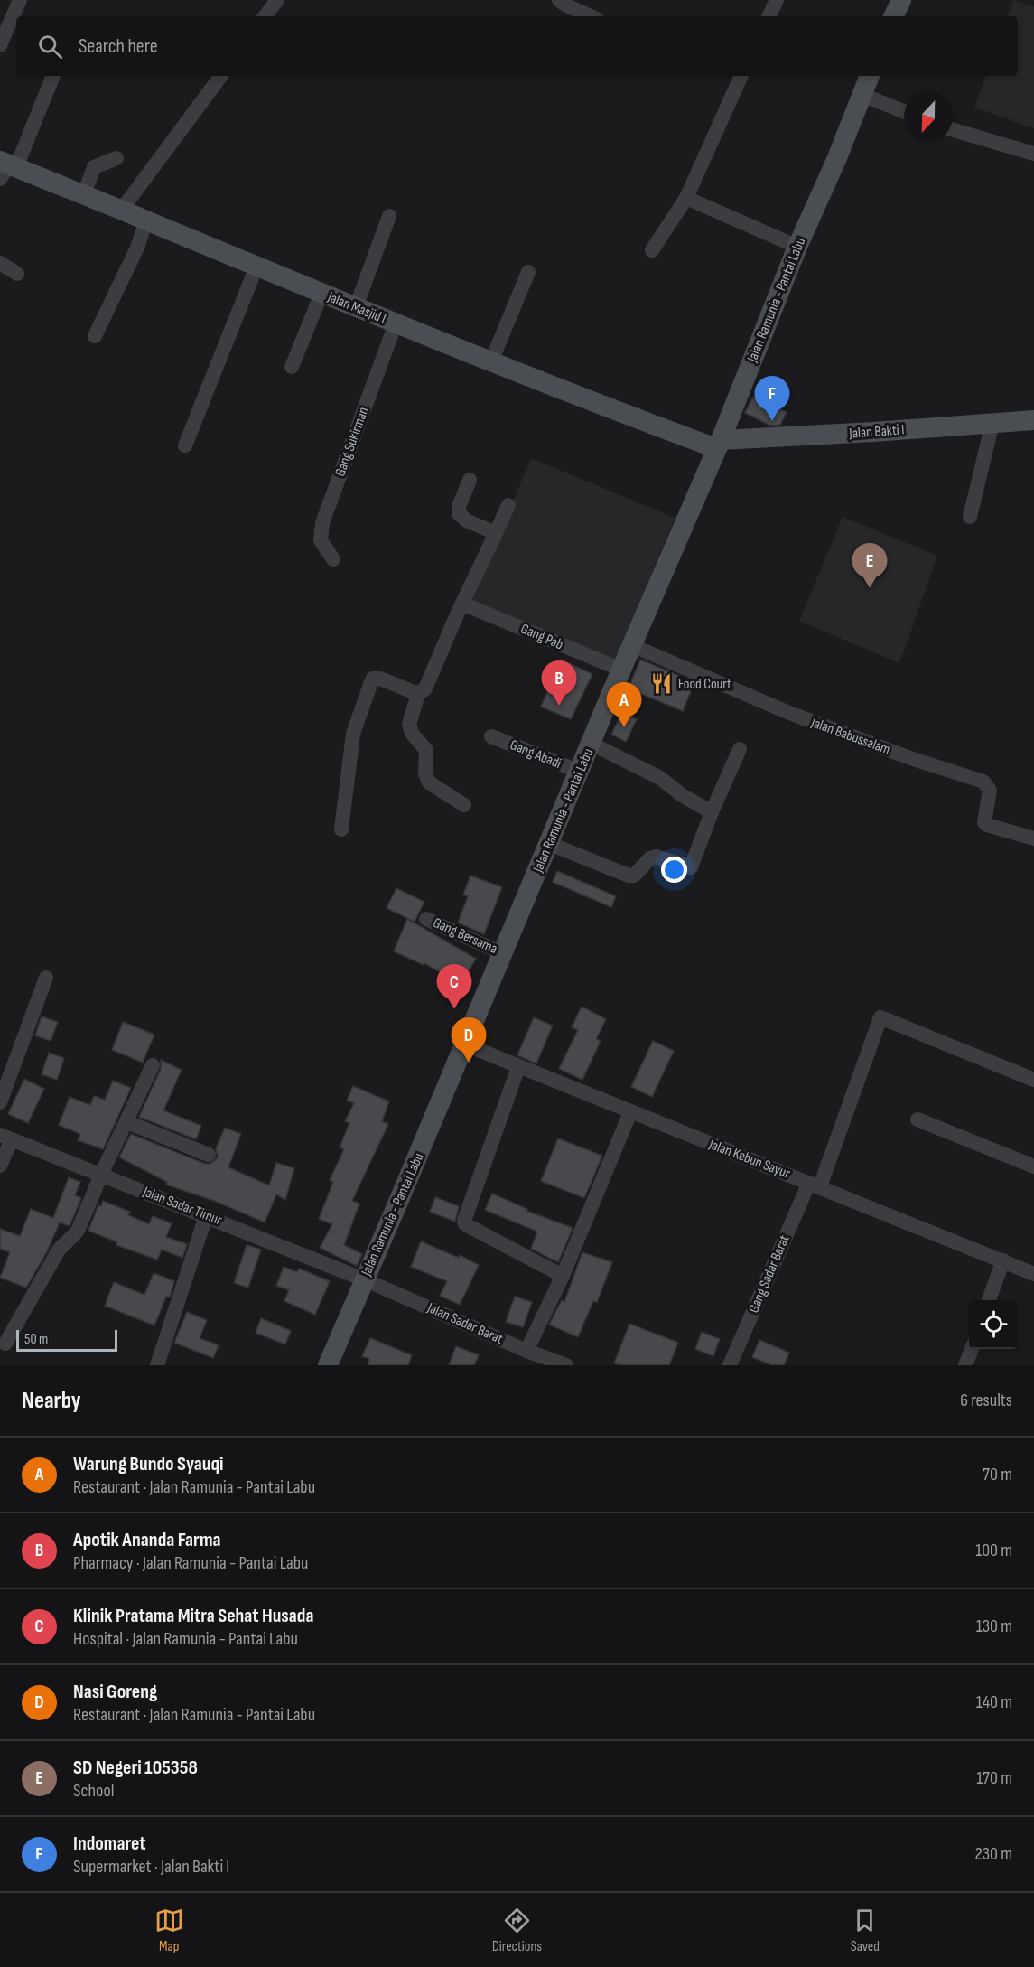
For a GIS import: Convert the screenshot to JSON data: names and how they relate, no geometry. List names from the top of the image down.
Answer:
{
  "streets": {
    "main road": ["Jalan Ramunia - Pantai Labu", "Jalan Masjid I", "Jalan Bakti I"],
    "street": [
      "Gang Sukirman",
      "Gang Pab",
      "Jalan Babussalam",
      "Gang Abadi",
      "Gang Bersama",
      "Jalan Kebun Sayur",
      "Jalan Sadar Timur",
      "Gang Sadar Barat",
      "Jalan Sadar Barat"
    ]
  },
  "crossings": [
    ["Jalan Ramunia - Pantai Labu", "Jalan Masjid I"],
    ["Jalan Ramunia - Pantai Labu", "Jalan Bakti I"],
    ["Jalan Ramunia - Pantai Labu", "Gang Pab"],
    ["Jalan Ramunia - Pantai Labu", "Jalan Babussalam"],
    ["Jalan Ramunia - Pantai Labu", "Gang Abadi"],
    ["Jalan Ramunia - Pantai Labu", "Gang Bersama"],
    ["Jalan Ramunia - Pantai Labu", "Jalan Kebun Sayur"],
    ["Jalan Ramunia - Pantai Labu", "Jalan Sadar Timur"],
    ["Jalan Ramunia - Pantai Labu", "Jalan Sadar Barat"],
    ["Jalan Masjid I", "Jalan Bakti I"],
    ["Jalan Masjid I", "Gang Sukirman"],
    ["Jalan Kebun Sayur", "Gang Sadar Barat"],
    ["Jalan Sadar Timur", "Jalan Sadar Barat"]
  ],
  "places": {
    "restaurant": ["Food Court"]
  },
  "scale_bar": "50 m",
  "north": "bottom",
  "page": {
    "search": "Search here",
    "pins": [
      "F",
      "E",
      "B",
      "A",
      "C",
      "D"
    ],
    "scale": "50 m",
    "heading": ["Nearby", "6 results"],
    "list": [
      {
        "mark": "A",
        "name": "Warung Bundo Syauqi",
        "note": "Restaurant · Jalan Ramunia - Pantai Labu",
        "value": "70 m"
      },
      {
        "mark": "B",
        "name": "Apotik Ananda Farma",
        "note": "Pharmacy · Jalan Ramunia - Pantai Labu",
        "value": "100 m"
      },
      {
        "mark": "C",
        "name": "Klinik Pratama Mitra Sehat Husada",
        "note": "Hospital · Jalan Ramunia - Pantai Labu",
        "value": "130 m"
      },
      {
        "mark": "D",
        "name": "Nasi Goreng",
        "note": "Restaurant · Jalan Ramunia - Pantai Labu",
        "value": "140 m"
      },
      {
        "mark": "E",
        "name": "SD Negeri 105358",
        "note": "School",
        "value": "170 m"
      },
      {
        "mark": "F",
        "name": "Indomaret",
        "note": "Supermarket · Jalan Bakti I",
        "value": "230 m"
      }
    ],
    "nav": ["Map", "Directions", "Saved"]
  }
}
